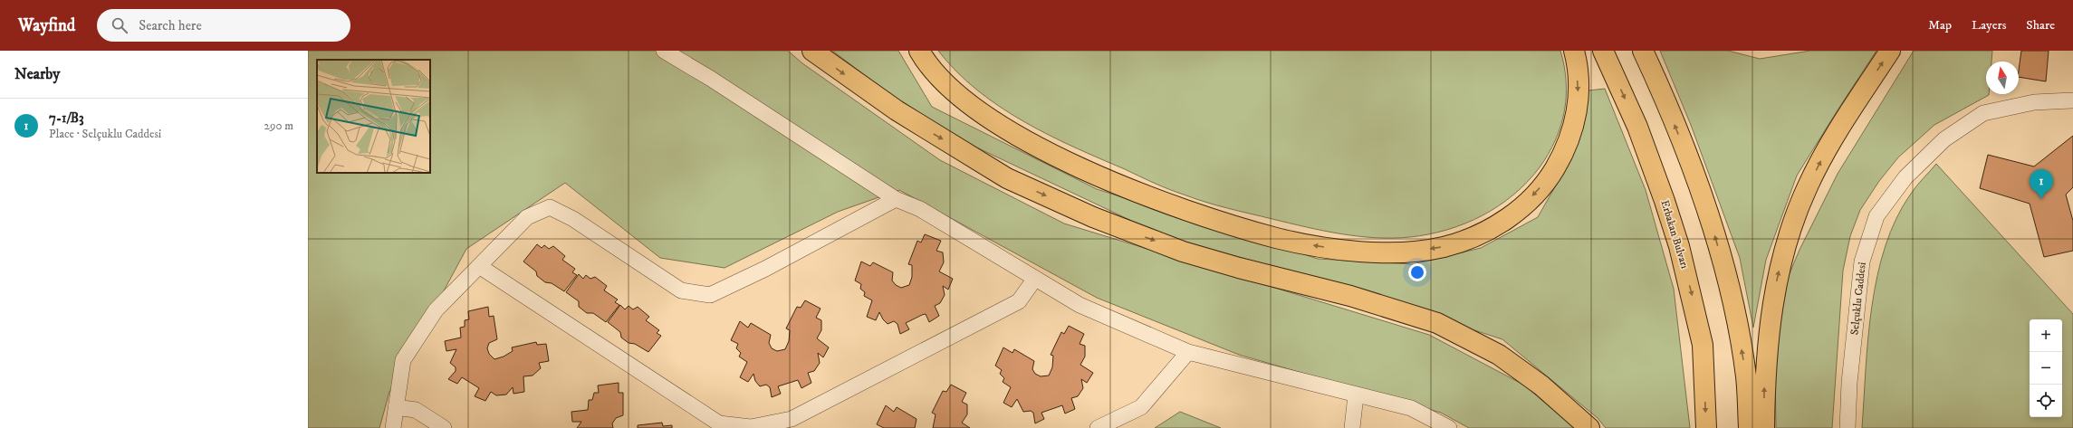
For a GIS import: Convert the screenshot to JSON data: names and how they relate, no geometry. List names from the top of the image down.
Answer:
{
  "streets": {
    "highway": ["Erbakan Bulvarı"],
    "street": ["Selçuklu Caddesi"]
  },
  "north": "top",
  "page": {
    "header": "Wayfind",
    "search": "Search here",
    "nav": ["Map", "Layers", "Share"],
    "heading": "Nearby",
    "list": [
      {
        "mark": "1",
        "name": "7-1/B3",
        "note": "Place · Selçuklu Caddesi",
        "value": "290 m"
      }
    ],
    "pins": "1",
    "map_buttons": ["+", "−"]
  }
}
